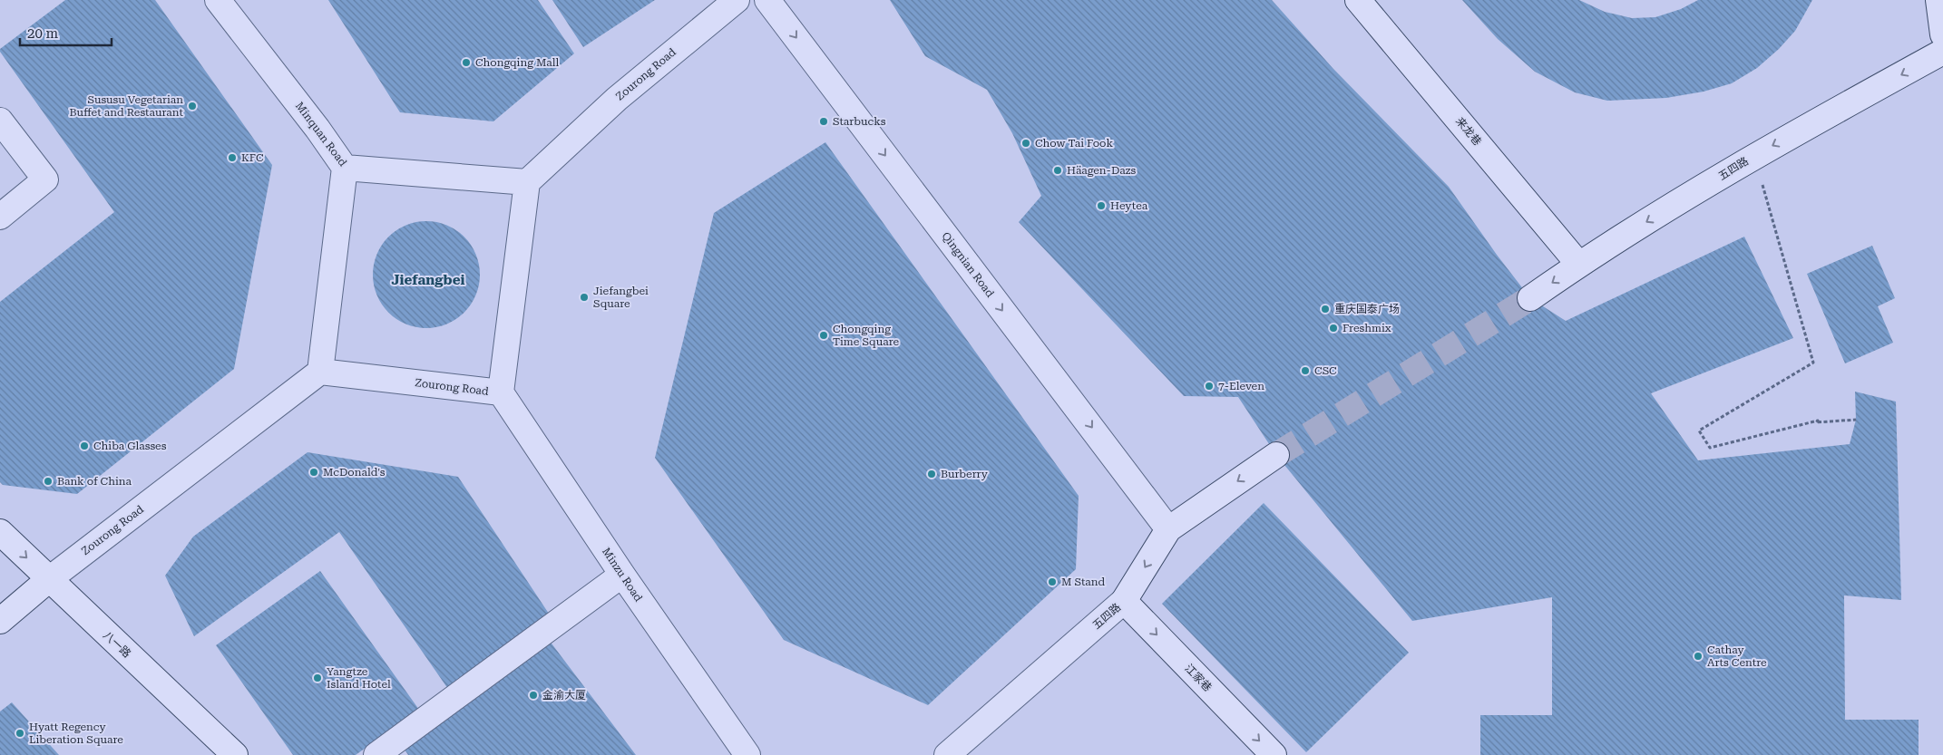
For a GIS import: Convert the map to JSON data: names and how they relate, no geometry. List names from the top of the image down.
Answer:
{
  "streets": {
    "street": [
      "Zourong Road",
      "来龙巷",
      "Minquan Road",
      "五四路",
      "Qingnian Road",
      "Minzu Road",
      "八一路",
      "江家巷"
    ]
  },
  "crossings": [
    ["Zourong Road", "Minquan Road"],
    ["Zourong Road", "Minzu Road"],
    ["Zourong Road", "八一路"],
    ["来龙巷", "五四路"],
    ["五四路", "Qingnian Road"],
    ["五四路", "江家巷"]
  ],
  "one_way": ["五四路", "Qingnian Road", "江家巷"],
  "districts": ["Jiefangbei"],
  "places": [
    "Chongqing Mall",
    "Sususu Vegetarian Buffet and Restaurant",
    "Starbucks",
    "Chow Tai Fook",
    "KFC",
    "Häagen-Dazs",
    "Heytea",
    "Jiefangbei Square",
    "重庆国泰广场",
    "Freshmix",
    "Chongqing Time Square",
    "CSC",
    "7-Eleven",
    "Chiba Glasses",
    "McDonald's",
    "Burberry",
    "Bank of China",
    "M Stand",
    "Cathay Arts Centre",
    "Yangtze Island Hotel",
    "金渝大厦",
    "Hyatt Regency Liberation Square"
  ],
  "scale_bar": "20 m"
}
